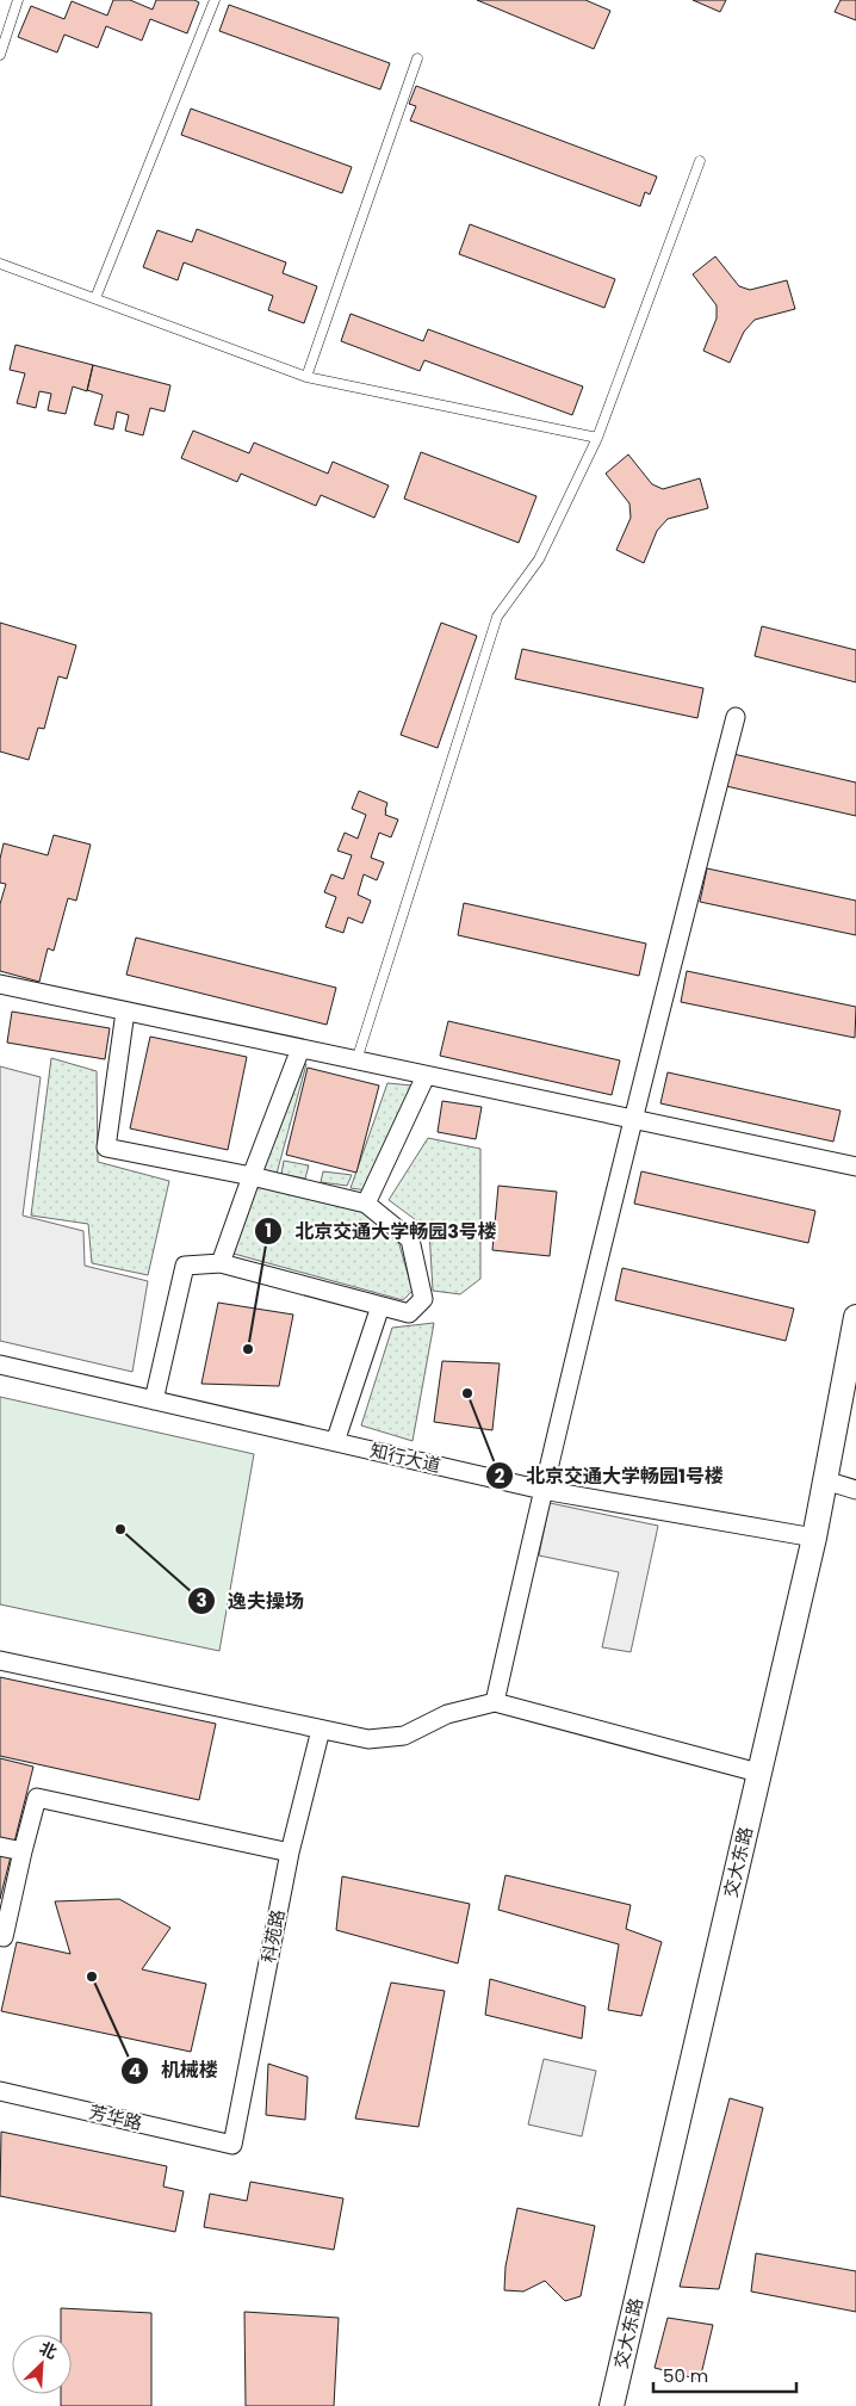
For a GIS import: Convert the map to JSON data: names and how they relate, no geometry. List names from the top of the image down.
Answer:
{
  "streets": {
    "street": [
      "知行大道",
      "交大东路",
      "科苑路",
      "芳华路"
    ]
  },
  "crossings": [
    ["知行大道", "交大东路"],
    ["科苑路", "芳华路"]
  ],
  "places": [
    "北京交通大学畅园3号楼",
    "北京交通大学畅园1号楼",
    "逸夫操场",
    "机械楼"
  ],
  "scale_bar": "50 m",
  "north": "top right"
}
